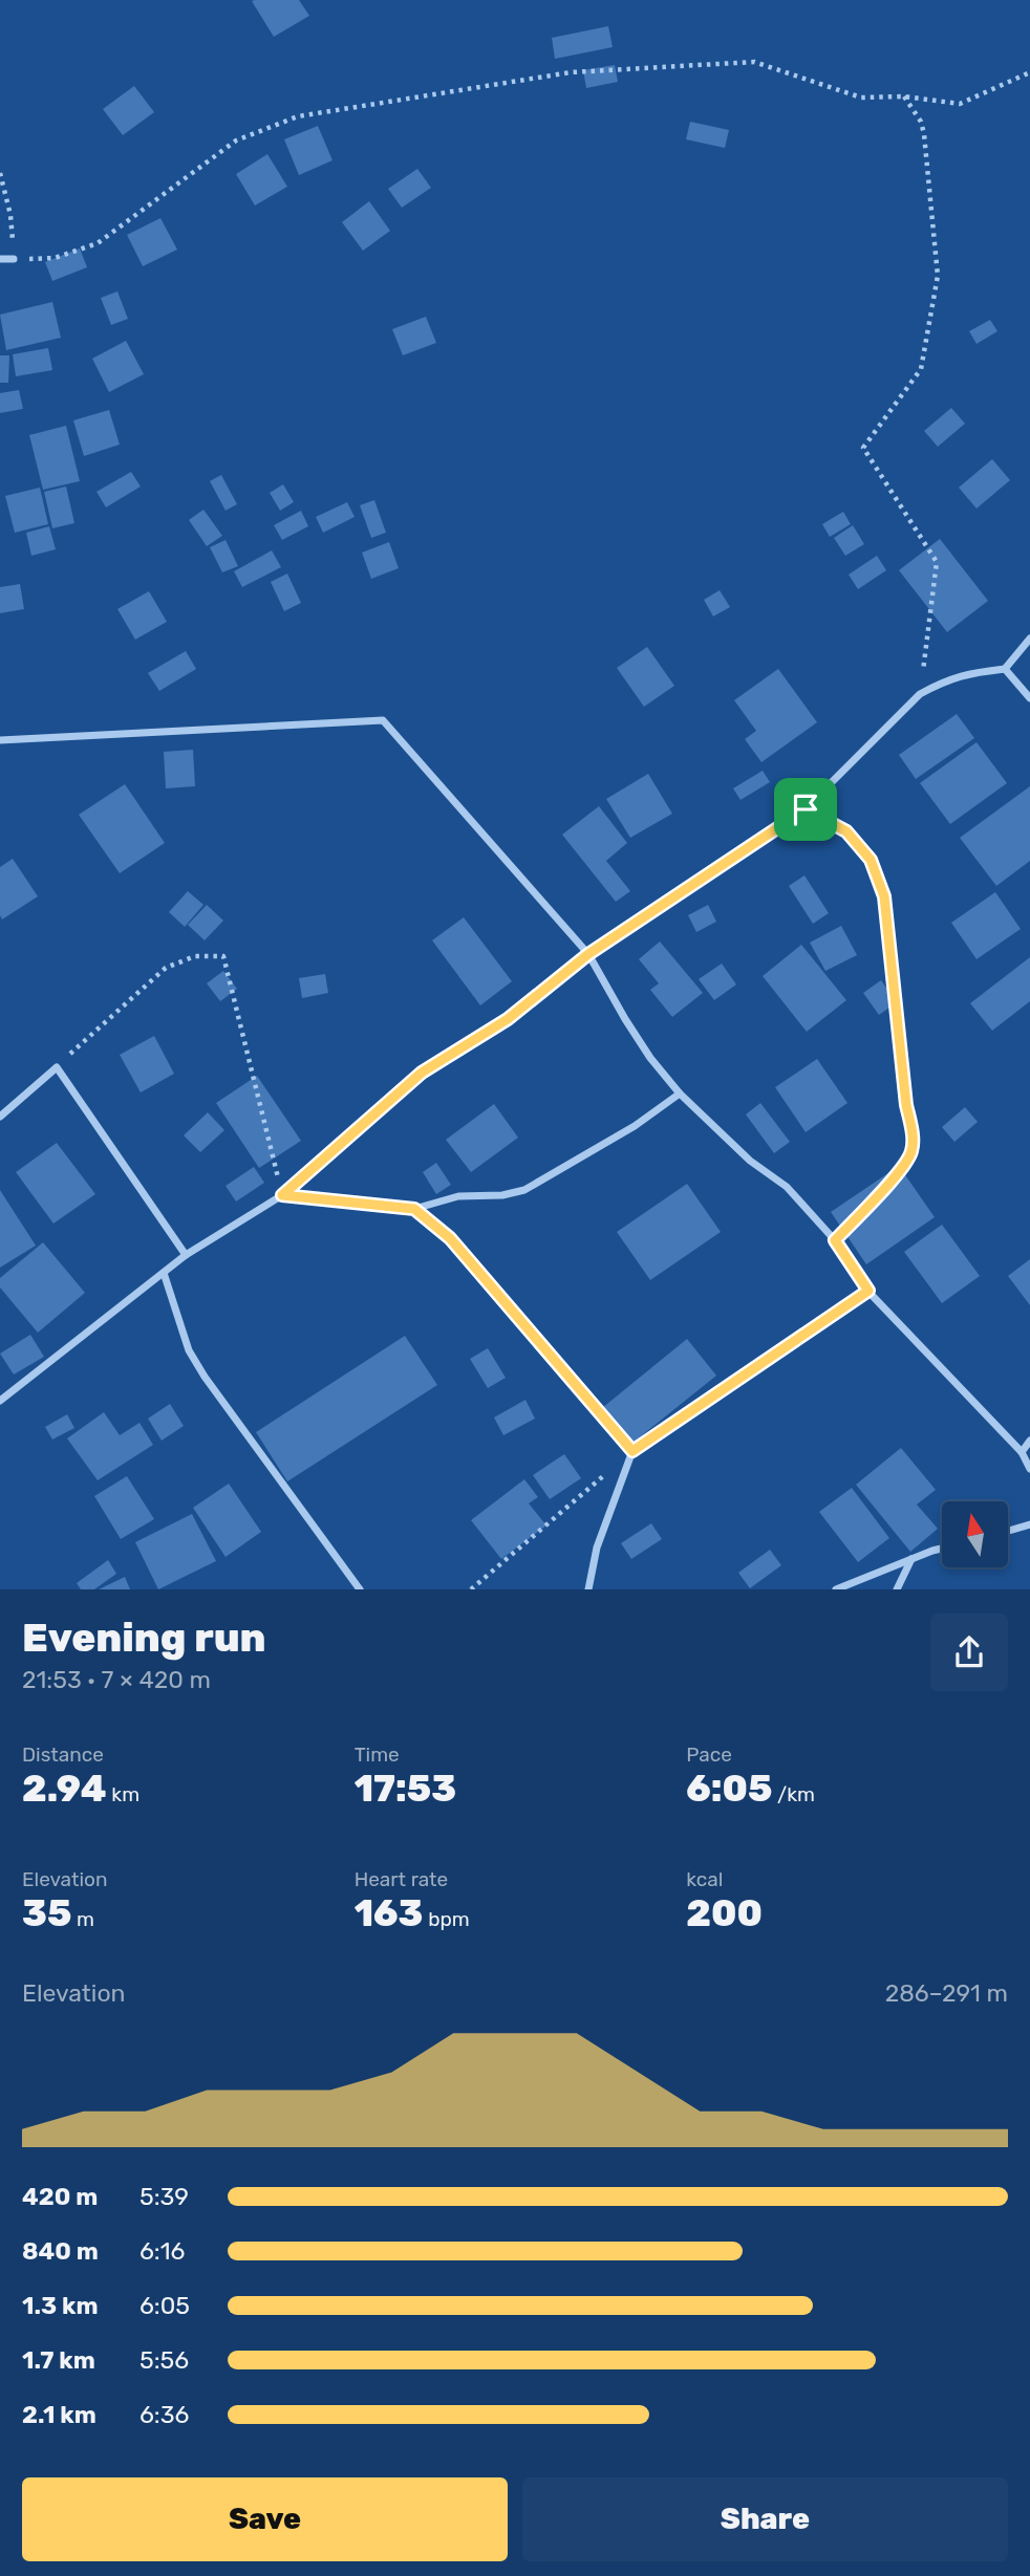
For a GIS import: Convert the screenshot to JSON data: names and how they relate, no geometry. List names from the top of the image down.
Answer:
{
  "north": "top",
  "page": {
    "heading": ["Evening run", "21:53 · 7 × 420 m"],
    "stats": [
      ["Distance", "2.94 km"],
      ["Time", "17:53"],
      ["Pace", "6:05 /km"],
      ["Elevation", "35 m"],
      ["Heart rate", "163 bpm"],
      ["kcal", "200"]
    ],
    "chart": ["Elevation", "286–291 m"],
    "list": [
      {
        "name": "420 m",
        "note": "5:39"
      },
      {
        "name": "840 m",
        "note": "6:16"
      },
      {
        "name": "1.3 km",
        "note": "6:05"
      },
      {
        "name": "1.7 km",
        "note": "5:56"
      },
      {
        "name": "2.1 km",
        "note": "6:36"
      }
    ],
    "buttons": ["Save", "Share"]
  }
}
